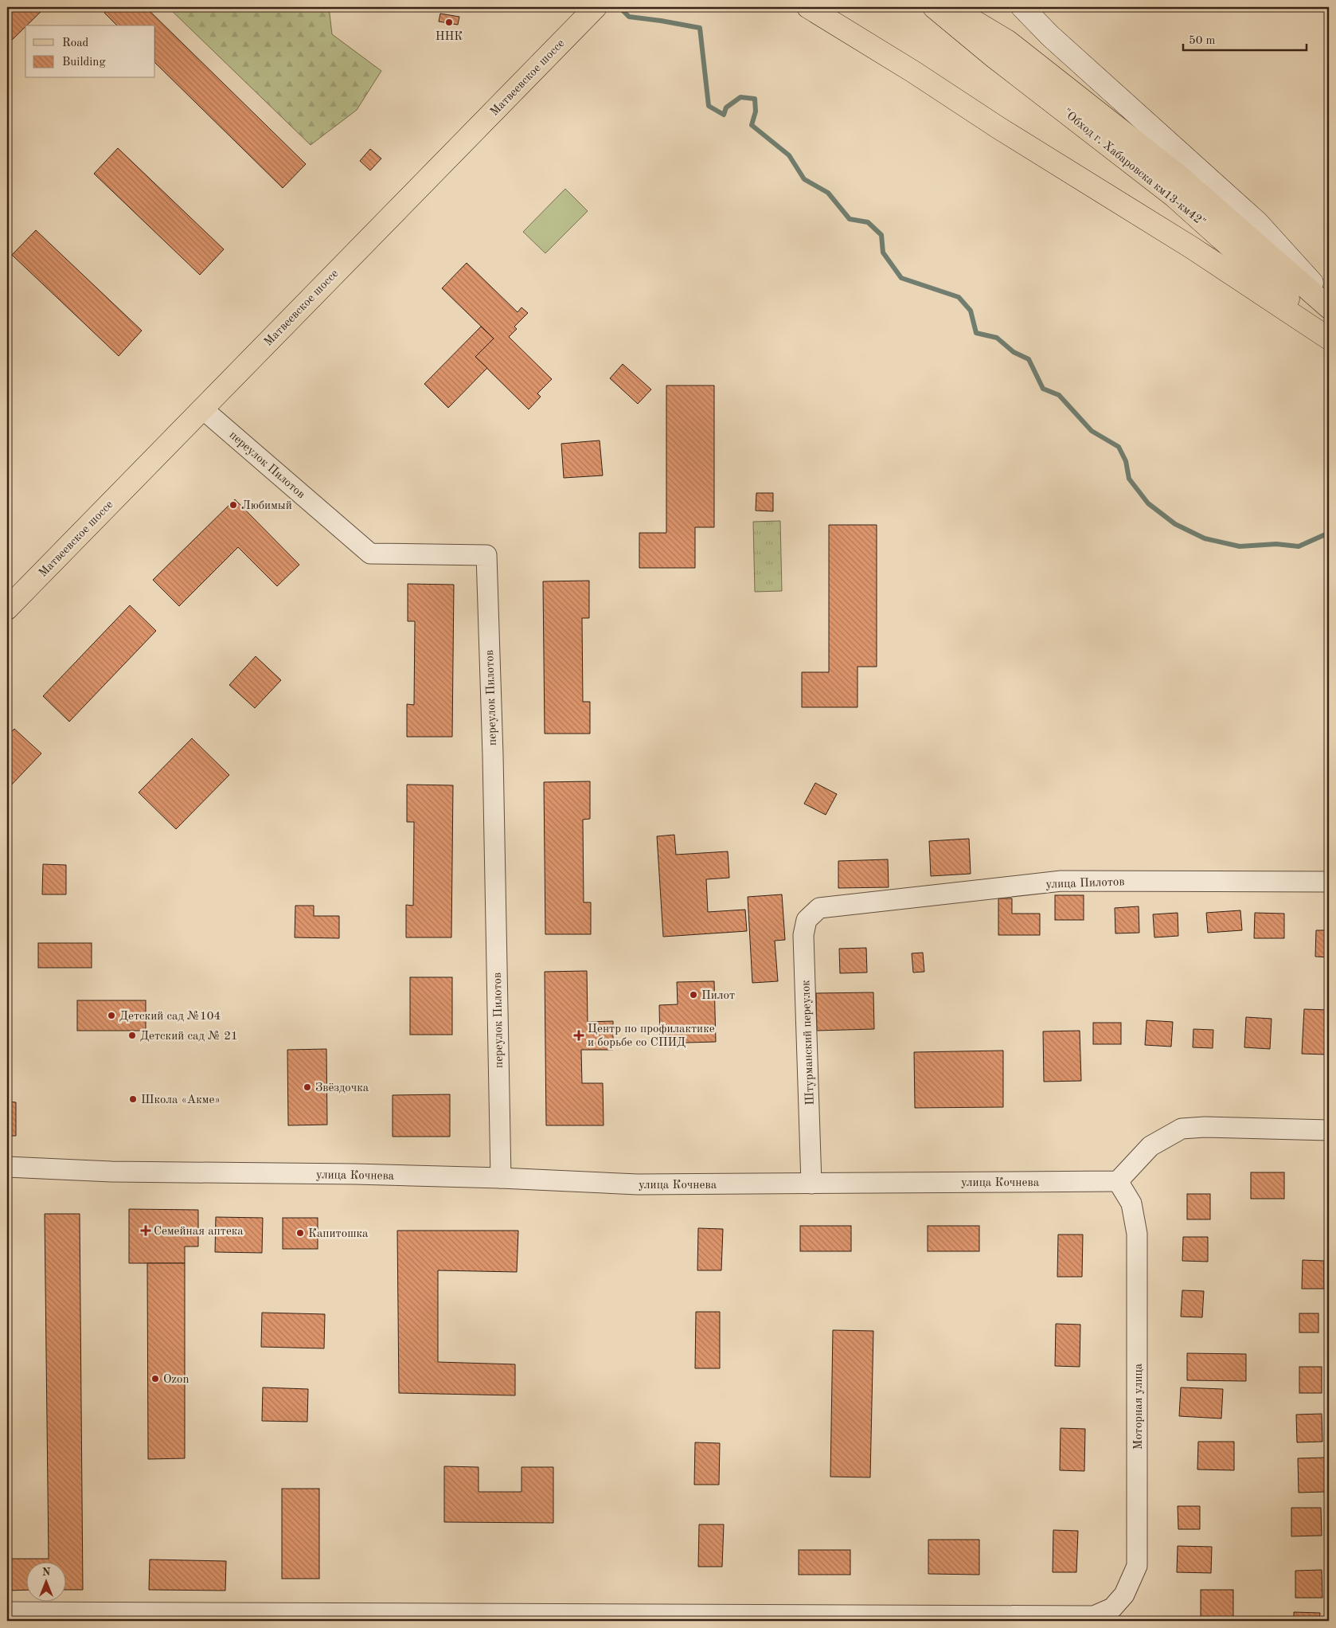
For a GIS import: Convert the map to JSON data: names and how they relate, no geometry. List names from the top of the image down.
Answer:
{
  "streets": {
    "main road": ["Матвеевское шоссе", "\"Обход г. Хабаровска км13-км42\""],
    "street": [
      "переулок Пилотов",
      "улица Пилотов",
      "Штурманский переулок",
      "улица Кочнева",
      "Моторная улица"
    ]
  },
  "crossings": [
    ["Матвеевское шоссе", "переулок Пилотов"],
    ["переулок Пилотов", "улица Кочнева"],
    ["улица Пилотов", "Штурманский переулок"],
    ["Штурманский переулок", "улица Кочнева"],
    ["улица Кочнева", "Моторная улица"]
  ],
  "places": {
    "other": [
      "ННК",
      "Любимый",
      "Пилот",
      "Детский сад №104",
      "Детский сад № 21",
      "Звёздочка",
      "Школа «Акме»",
      "Капитошка",
      "Ozon"
    ],
    "health": ["Центр по профилактике и борьбе со СПИД", "Семейная аптека"]
  },
  "legend": ["Road", "Building"],
  "scale_bar": "50 m",
  "north": "top"
}
